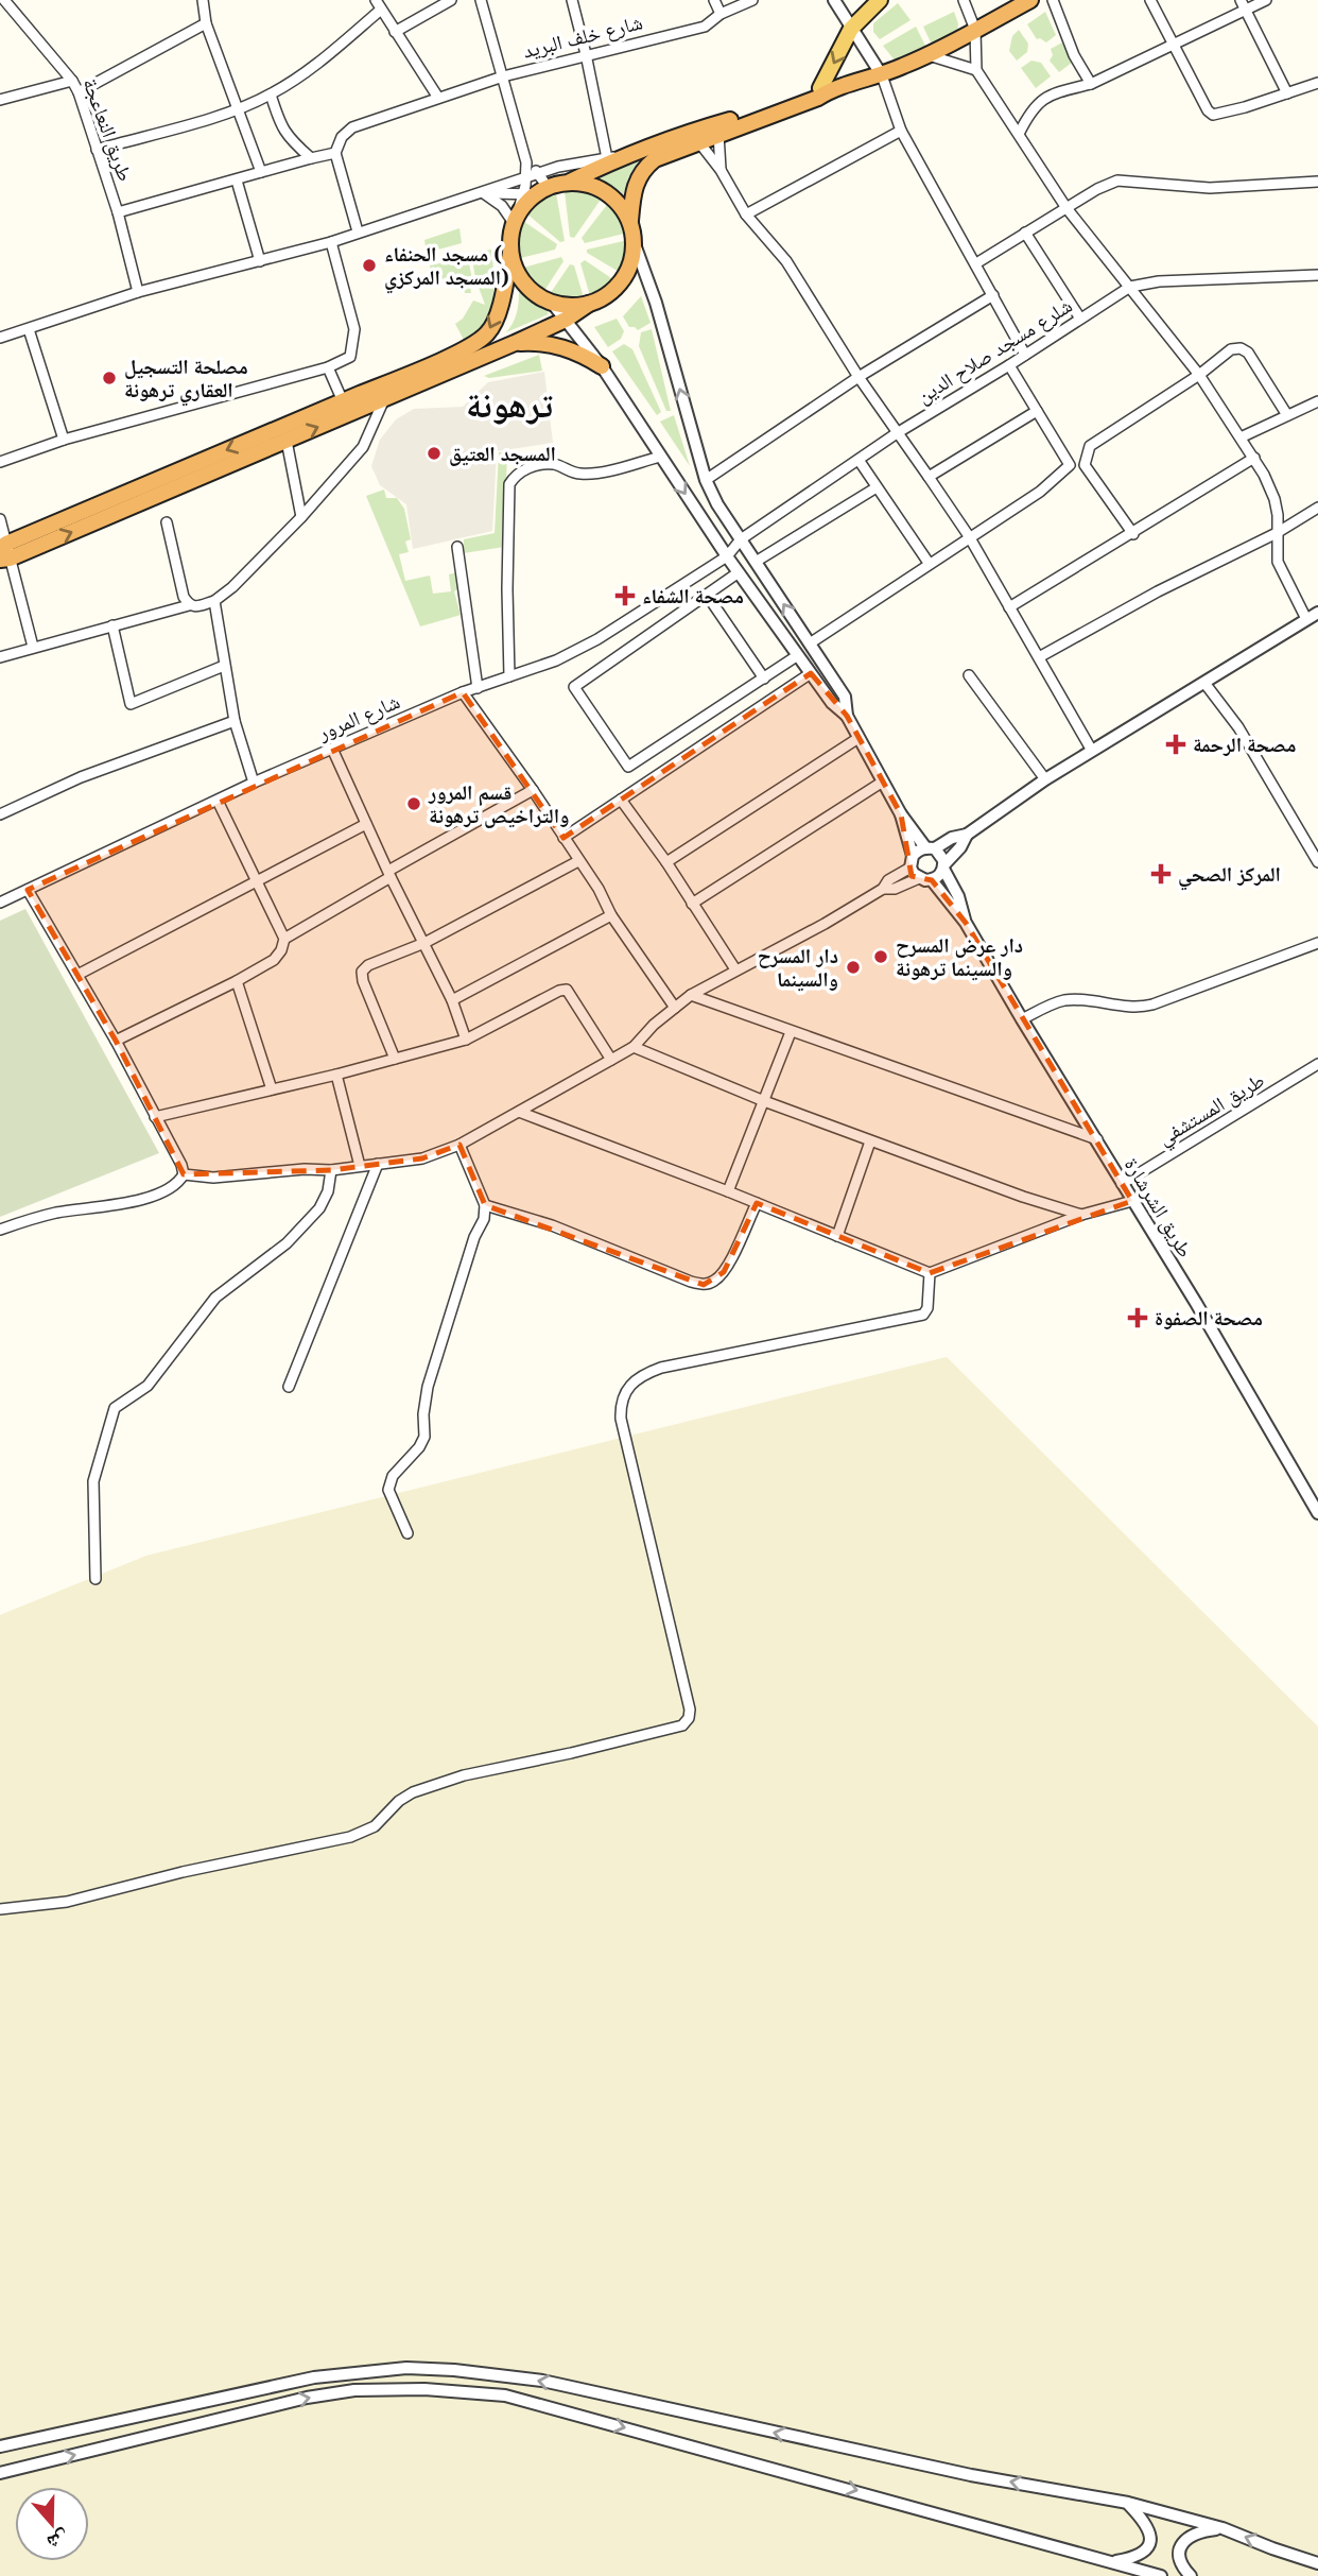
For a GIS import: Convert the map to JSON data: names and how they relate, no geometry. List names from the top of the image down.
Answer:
{
  "streets": {
    "street": [
      "شارع خلف البريد",
      "طريق النعاعجة",
      "شلرع مسجد صلاح الدين",
      "شارع المرور",
      "طريق المستشفي",
      "طريق الشرشارة"
    ]
  },
  "crossings": [
    ["شلرع مسجد صلاح الدين", "شارع المرور"],
    ["طريق المستشفي", "طريق الشرشارة"]
  ],
  "districts": ["ترهونة"],
  "places": {
    "other": [
      "مسجد الحنفاء ( المسجد المركزي)",
      "مصلحة التسجيل العقاري ترهونة",
      "المسجد العتيق",
      "قسم المرور والتراخيص ترهونة",
      "دار عرض المسرح والسينما ترهونة",
      "دار المسرح والسينما"
    ],
    "health": [
      "مصحة الشفاء",
      "مصحة الرحمة",
      "المركز الصحي",
      "مصحة الصفوة"
    ]
  },
  "north": "bottom"
}
